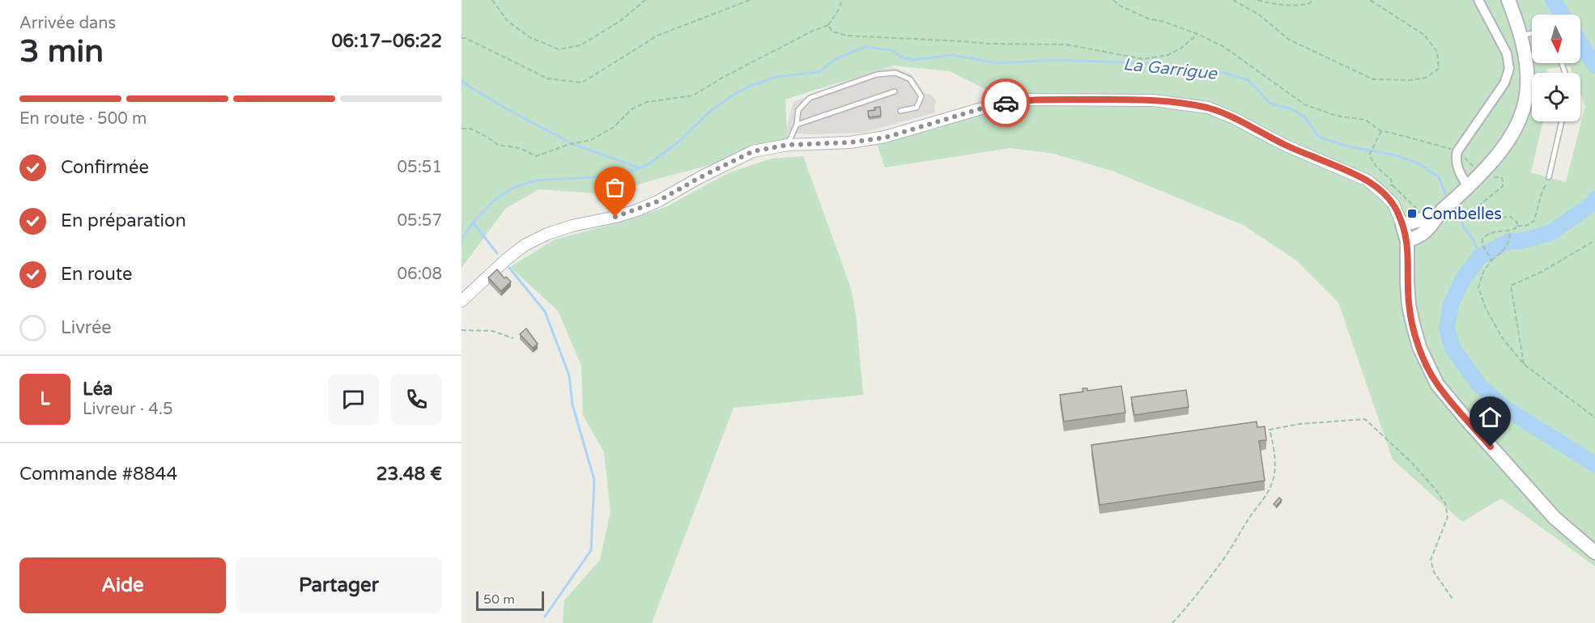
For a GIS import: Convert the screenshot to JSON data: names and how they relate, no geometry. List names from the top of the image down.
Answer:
{
  "water": ["La Garrigue"],
  "places": {
    "transit": ["Combelles"]
  },
  "scale_bar": "50 m",
  "north": "bottom",
  "page": {
    "heading": ["3 min", "Arrivée dans", "06:17–06:22"],
    "panel": [
      "Léa",
      "Livreur · 4.5",
      "Commande #8844",
      "23.48 €"
    ],
    "bar": "En route · 500 m",
    "list": [
      ["Confirmée", "05:51"],
      ["En préparation", "05:57"],
      ["En route", "06:08"],
      "Livrée"
    ],
    "round": "L",
    "buttons": ["Aide", "Partager"],
    "scale": "50 m"
  }
}
